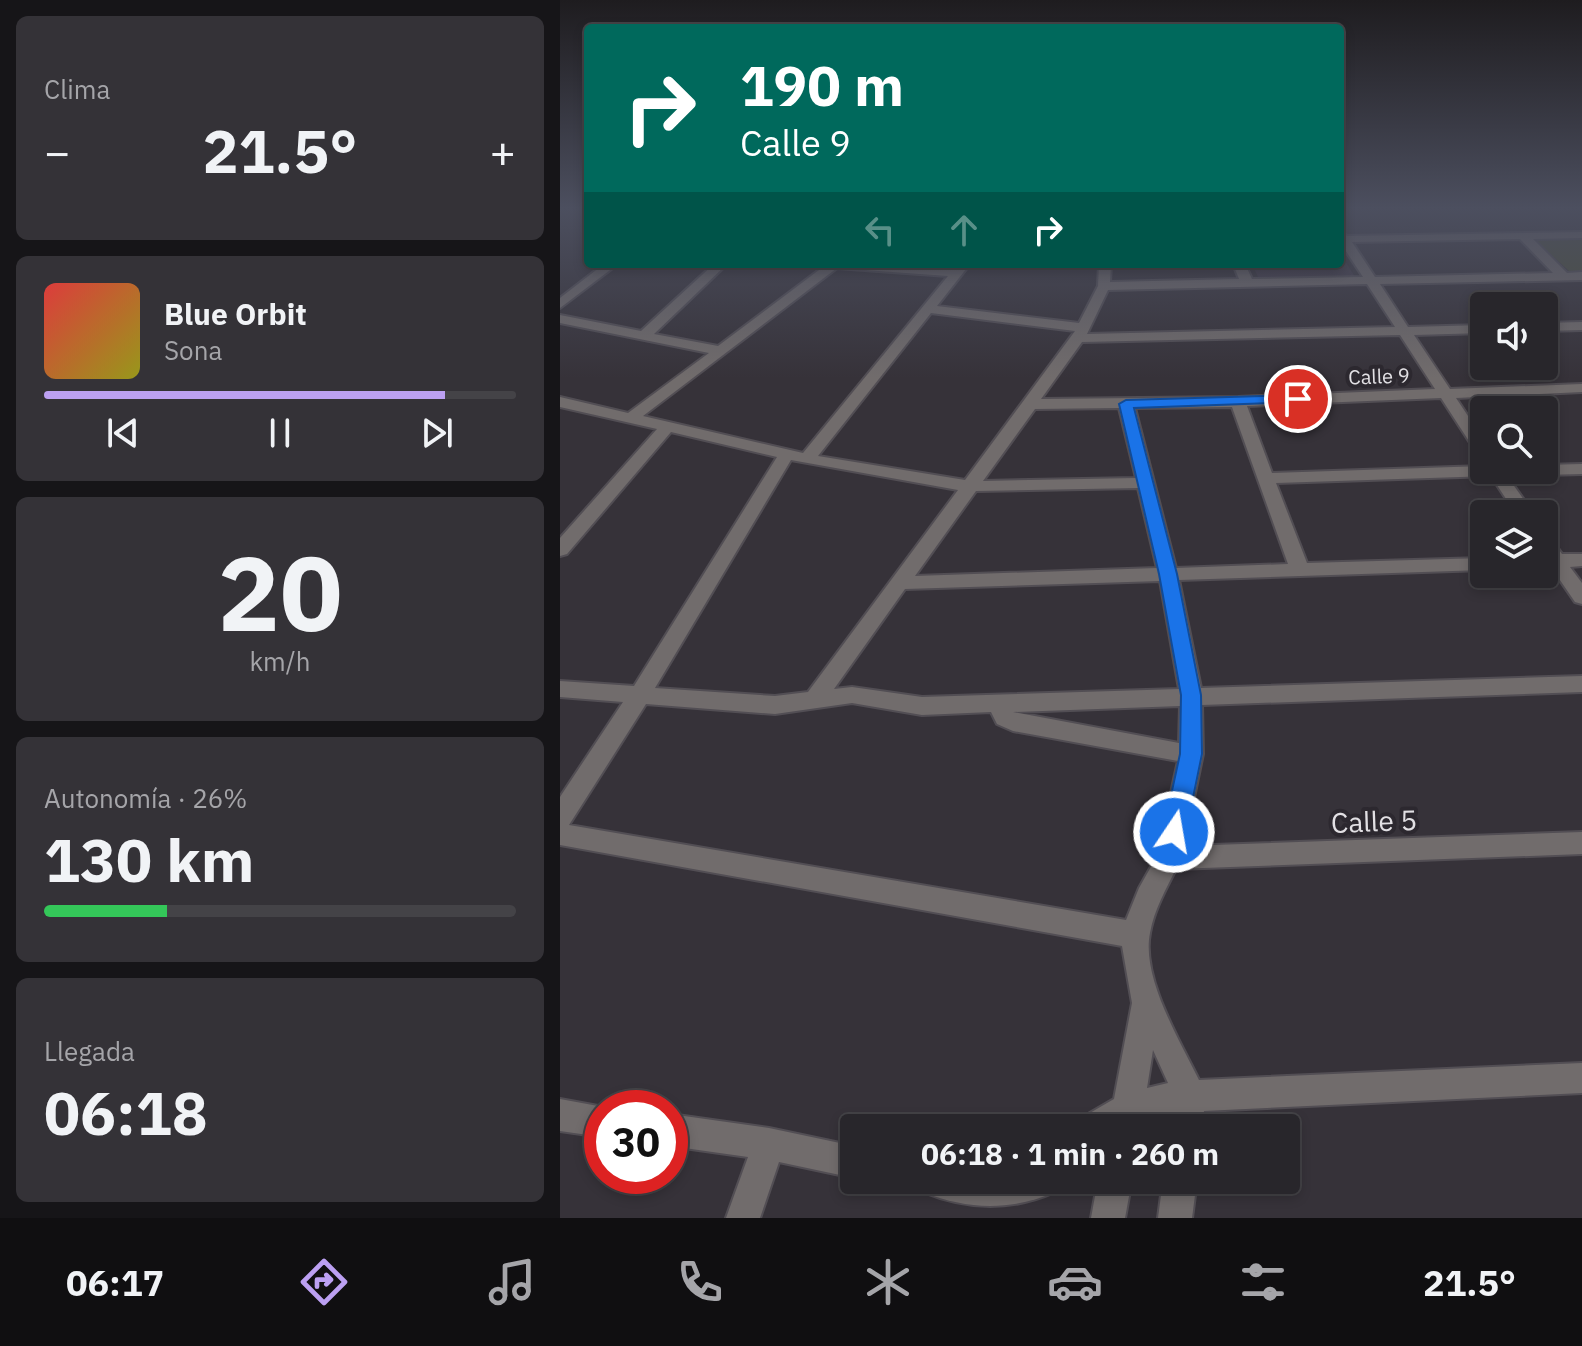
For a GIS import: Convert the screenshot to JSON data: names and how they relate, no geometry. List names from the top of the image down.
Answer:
{
  "streets": {
    "street": ["Calle 9", "Calle 5"]
  },
  "page": {
    "tile": [
      "Clima",
      ["20", "km/h"],
      ["Autonomía · 26%", "130 km"],
      ["Llegada", "06:18"]
    ],
    "turn": ["190 m", "Calle 9"],
    "heat": ["−", "21.5°", "+"],
    "song": ["Blue Orbit", "Sona"],
    "limit": "30",
    "trip": "06:18 · 1 min · 260 m",
    "tabs": ["06:17", "21.5°"]
  }
}
